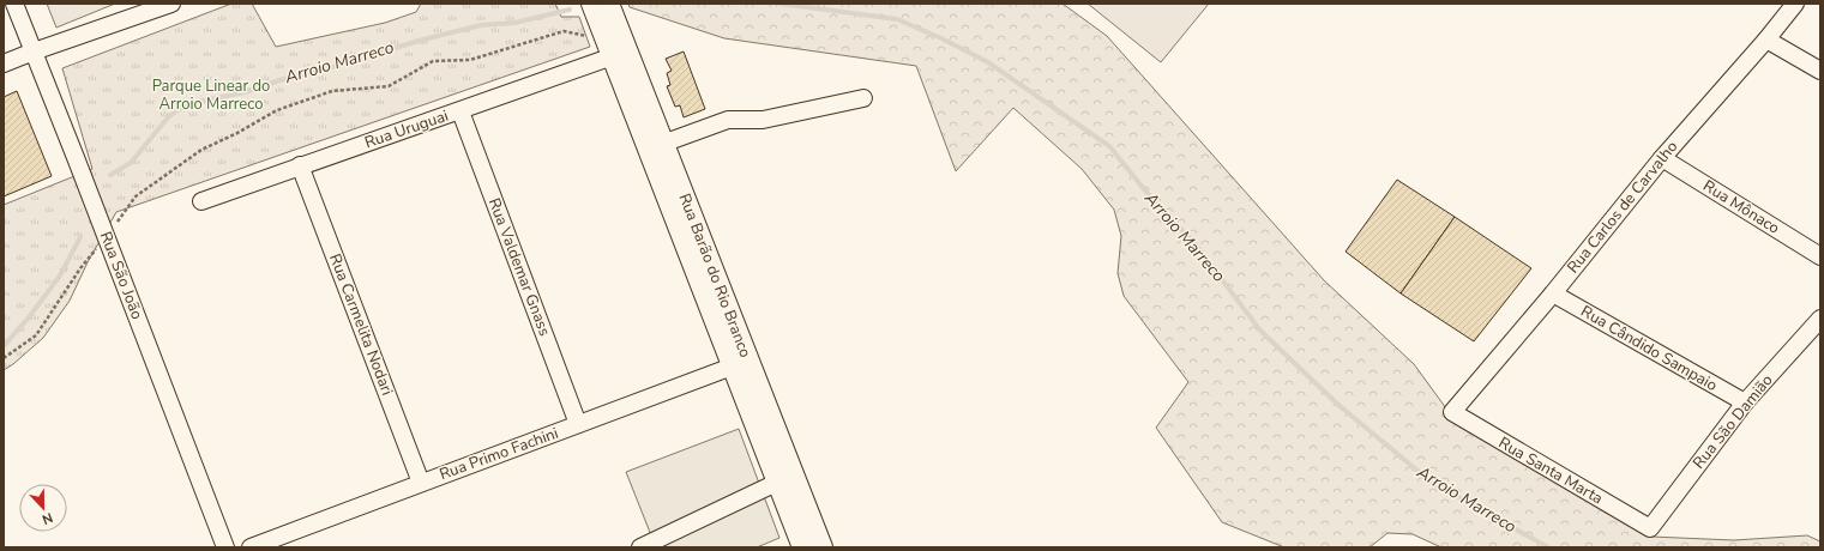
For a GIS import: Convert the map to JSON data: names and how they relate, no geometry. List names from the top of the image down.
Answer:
{
  "streets": {
    "main road": ["Rua Barão do Rio Branco"],
    "street": [
      "Rua Uruguai",
      "Rua Carlos de Carvalho",
      "Rua Mônaco",
      "Rua Valdemar Gnass",
      "Rua São João",
      "Rua Carmelita Nodari",
      "Rua Cândido Sampaio",
      "Rua São Damião",
      "Rua Primo Fachini",
      "Rua Santa Marta"
    ]
  },
  "crossings": [
    ["Rua Uruguai", "Rua Valdemar Gnass"],
    ["Rua Uruguai", "Rua Barão do Rio Branco"],
    ["Rua Uruguai", "Rua Carmelita Nodari"],
    ["Rua Carlos de Carvalho", "Rua Mônaco"],
    ["Rua Carlos de Carvalho", "Rua Cândido Sampaio"],
    ["Rua Carlos de Carvalho", "Rua Santa Marta"],
    ["Rua Valdemar Gnass", "Rua Primo Fachini"],
    ["Rua Barão do Rio Branco", "Rua Primo Fachini"],
    ["Rua Carmelita Nodari", "Rua Primo Fachini"],
    ["Rua Cândido Sampaio", "Rua São Damião"],
    ["Rua São Damião", "Rua Santa Marta"]
  ],
  "water": ["Arroio Marreco"],
  "parks": ["Parque Linear do Arroio Marreco"],
  "north": "bottom"
}
